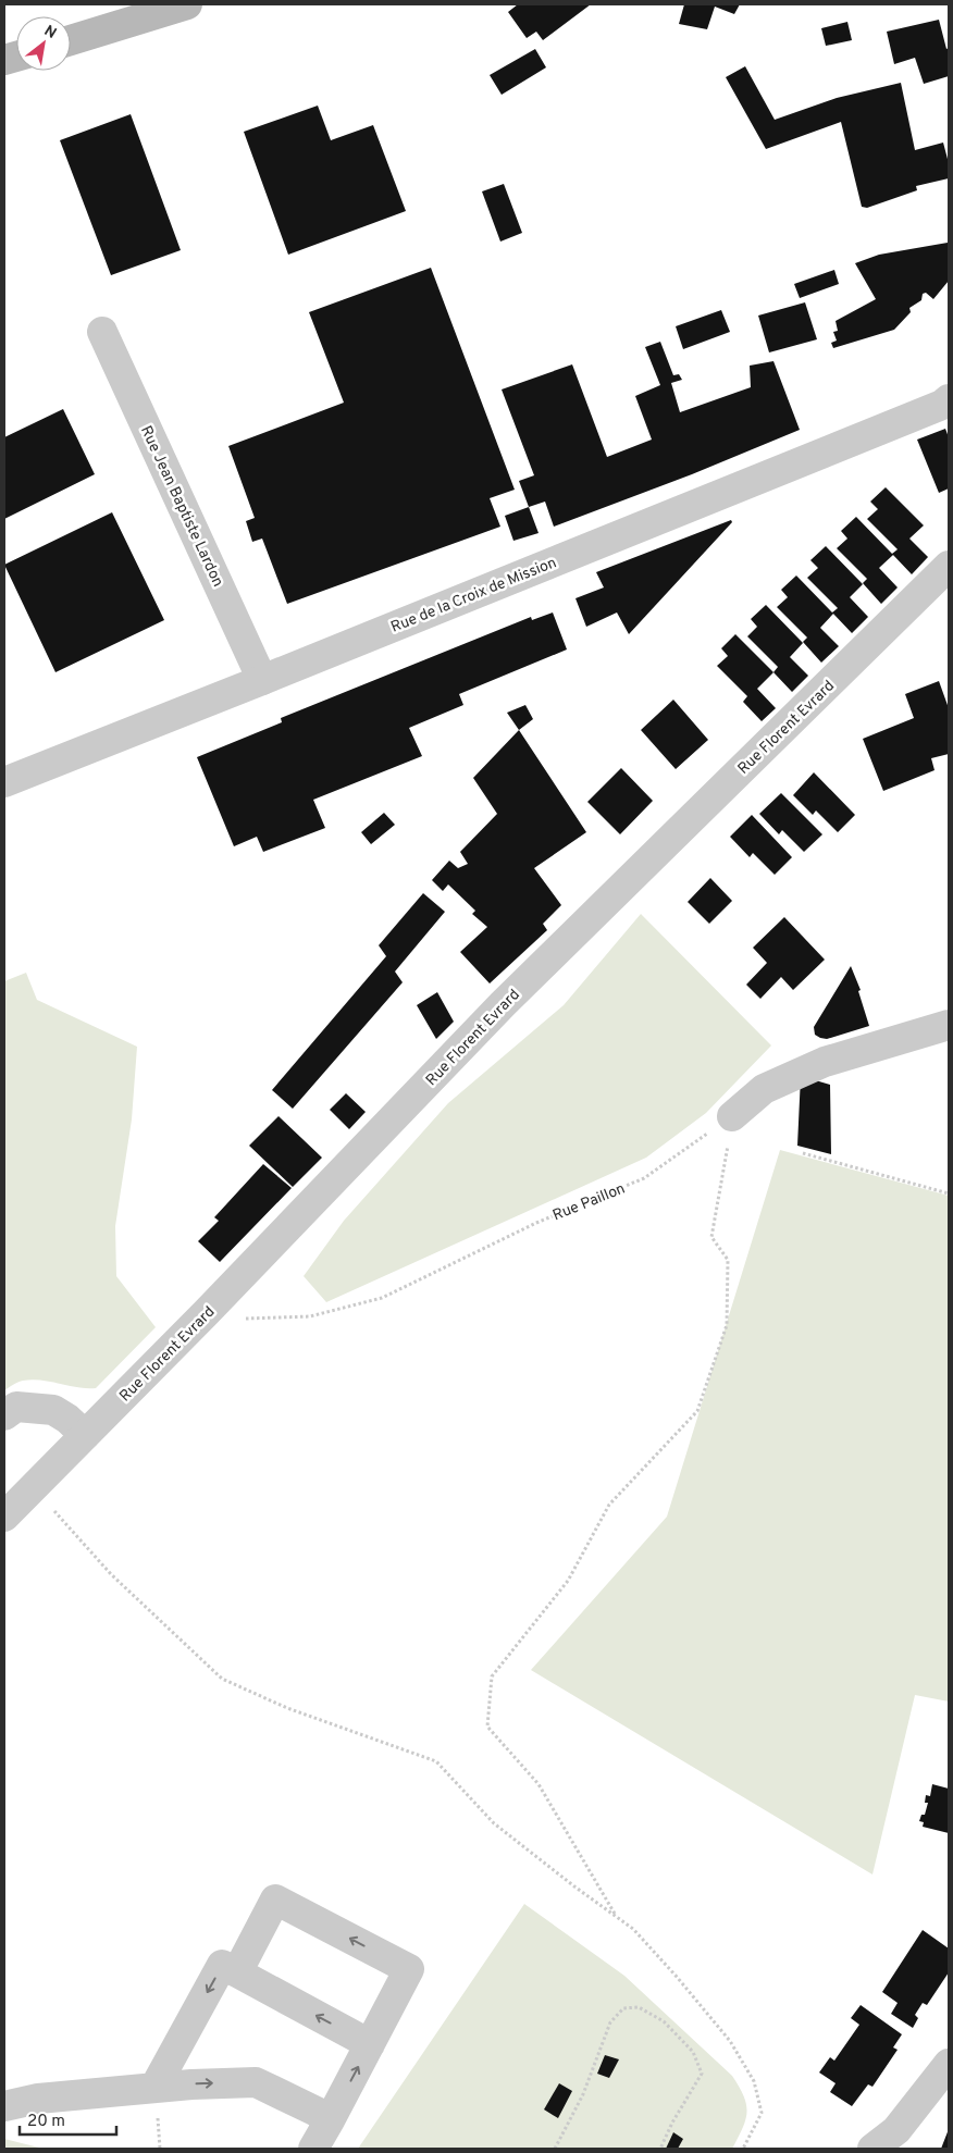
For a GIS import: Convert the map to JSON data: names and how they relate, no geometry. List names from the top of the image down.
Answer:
{
  "streets": {
    "street": ["Rue Jean Baptiste Lardon", "Rue de la Croix de Mission", "Rue Florent Evrard"],
    "path": ["Rue Paillon"]
  },
  "crossings": [
    ["Rue Jean Baptiste Lardon", "Rue de la Croix de Mission"],
    ["Rue Florent Evrard", "Rue Paillon"]
  ],
  "scale_bar": "20 m",
  "north": "top right"
}
